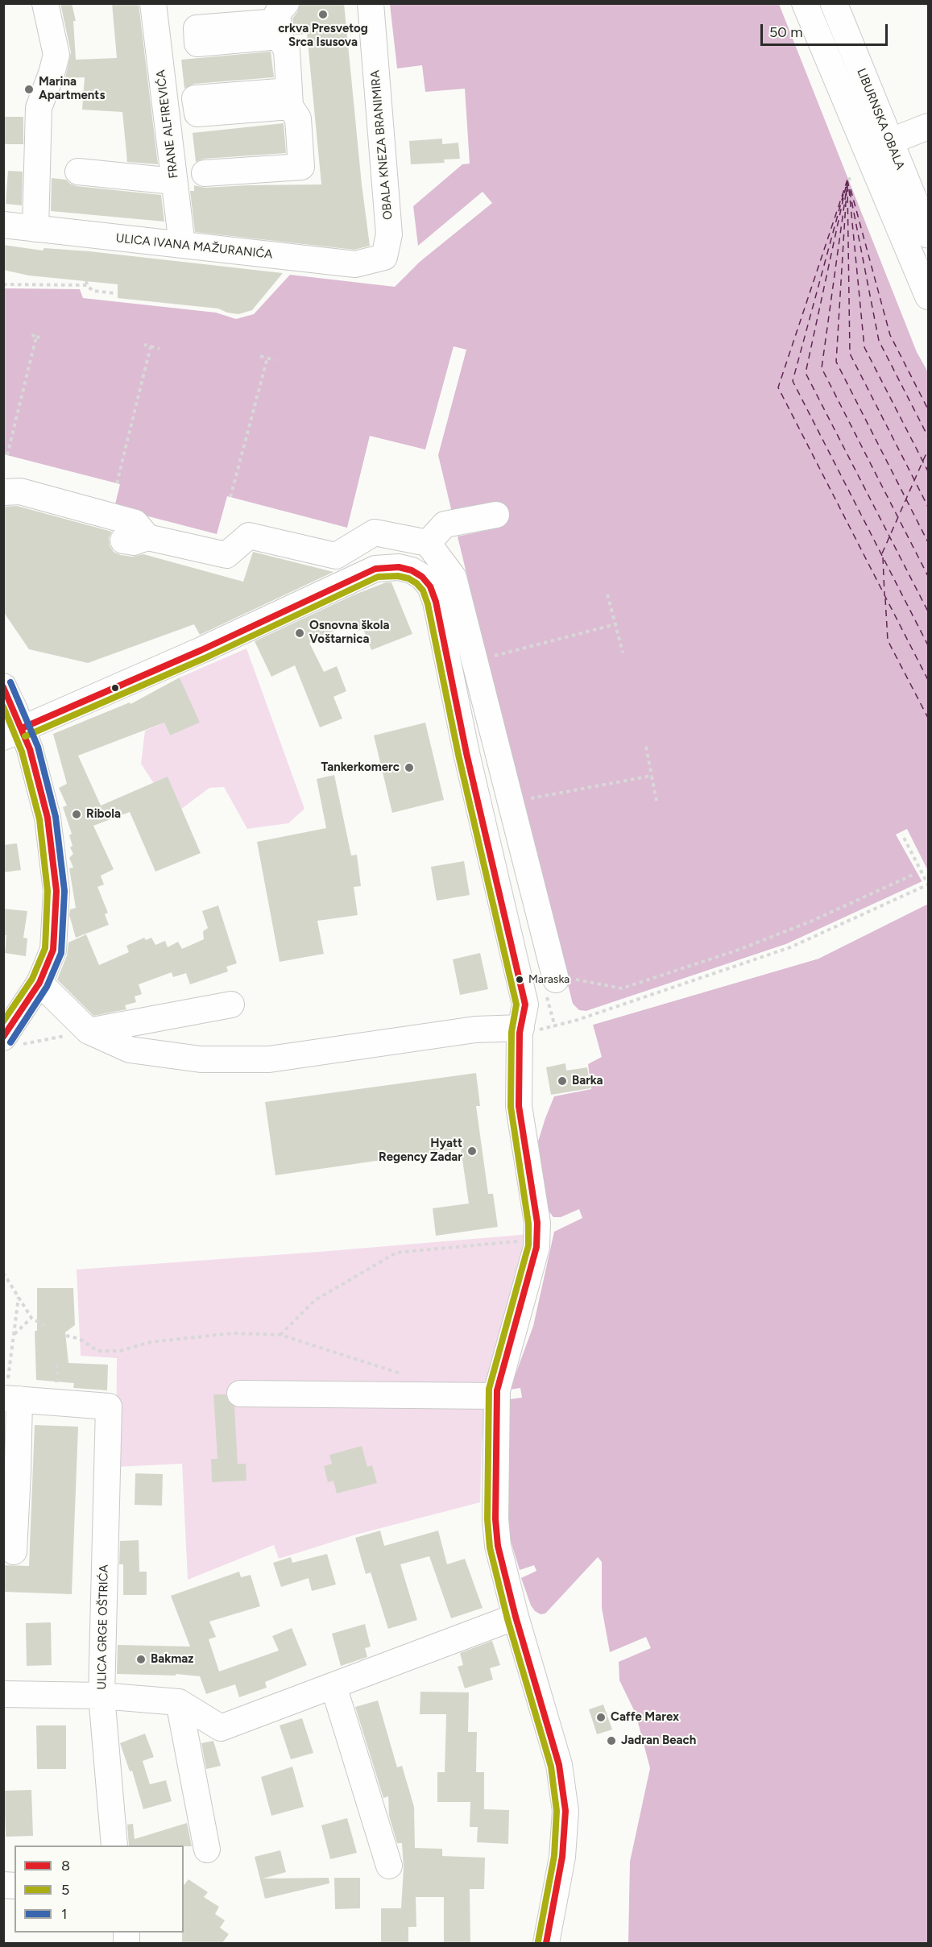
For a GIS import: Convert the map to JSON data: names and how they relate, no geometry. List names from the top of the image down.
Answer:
{
  "streets": {
    "main road": ["LIBURNSKA OBALA"],
    "street": [
      "FRANE ALFIREVIĆA",
      "OBALA KNEZA BRANIMIRA",
      "ULICA IVANA MAŽURANIĆA",
      "ULICA GRGE OŠTRIĆA"
    ]
  },
  "crossings": [
    ["FRANE ALFIREVIĆA", "ULICA IVANA MAŽURANIĆA"],
    ["OBALA KNEZA BRANIMIRA", "ULICA IVANA MAŽURANIĆA"]
  ],
  "places": [
    "crkva Presvetog Srca Isusova",
    "Marina Apartments",
    "Osnovna škola Voštarnica",
    "Tankerkomerc",
    "Ribola",
    "Maraska",
    "Barka",
    "Hyatt Regency Zadar",
    "Bakmaz",
    "Caffe Marex",
    "Jadran Beach"
  ],
  "lines": ["transit line 8", "transit line 5", "transit line 1"],
  "legend": ["8", "5", "1"],
  "scale_bar": "50 m"
}
